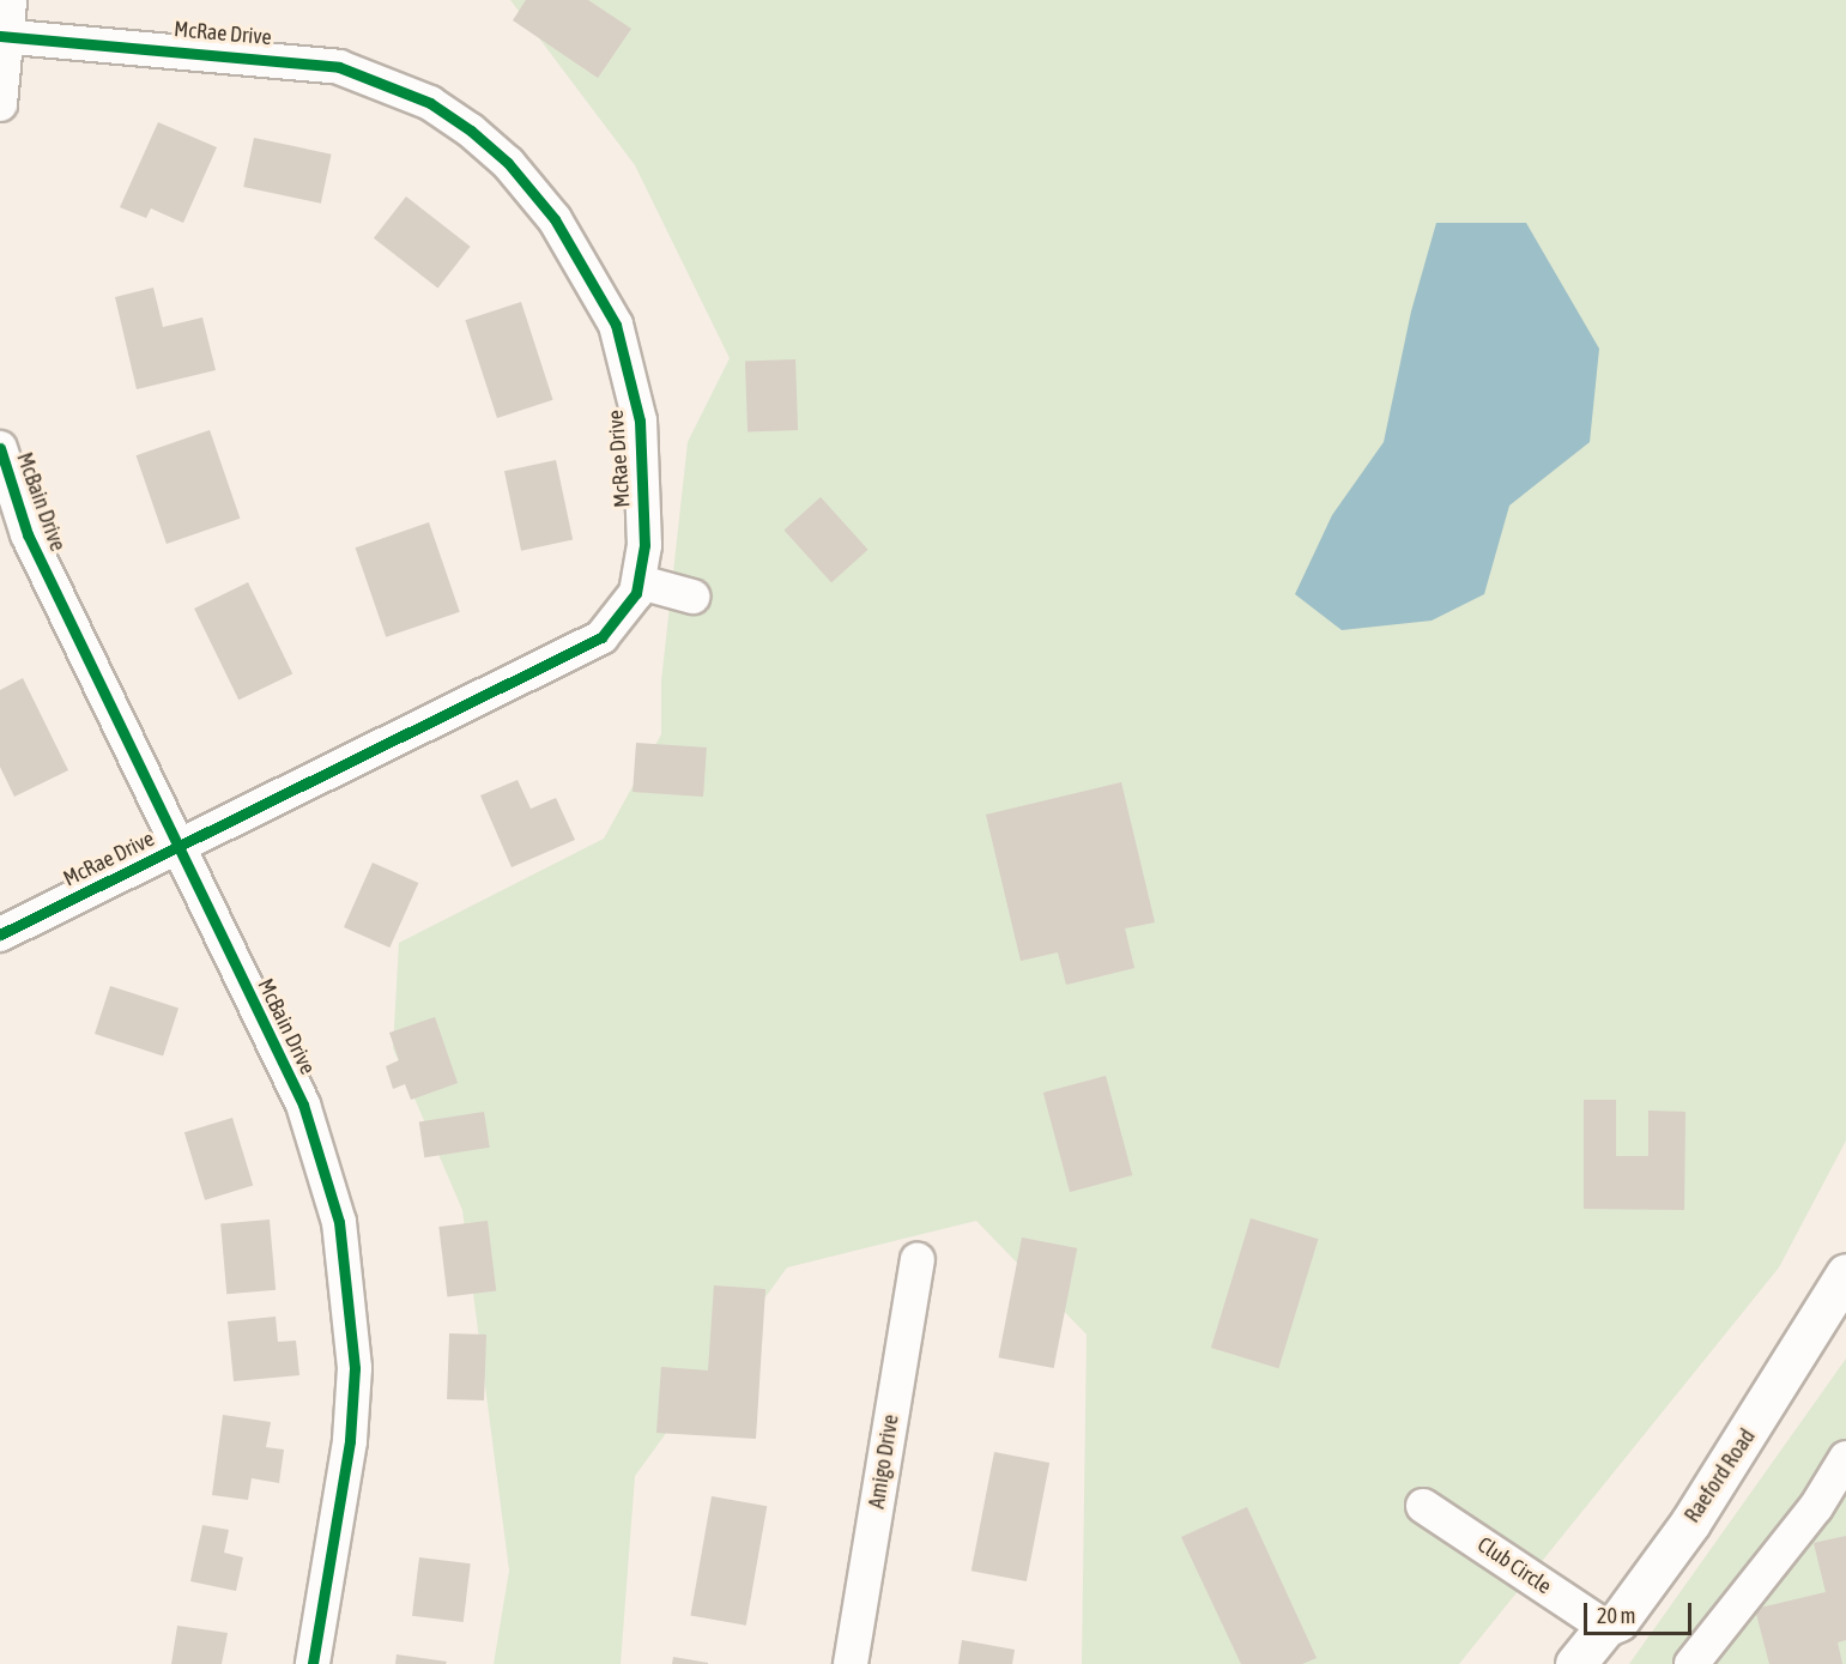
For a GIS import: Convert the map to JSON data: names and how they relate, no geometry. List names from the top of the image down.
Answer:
{
  "streets": {
    "main road": ["Raeford Road"],
    "street": [
      "McRae Drive",
      "McBain Drive",
      "Amigo Drive",
      "Club Circle"
    ]
  },
  "crossings": [
    ["McRae Drive", "McBain Drive"],
    ["Raeford Road", "Club Circle"]
  ],
  "scale_bar": "20 m"
}
